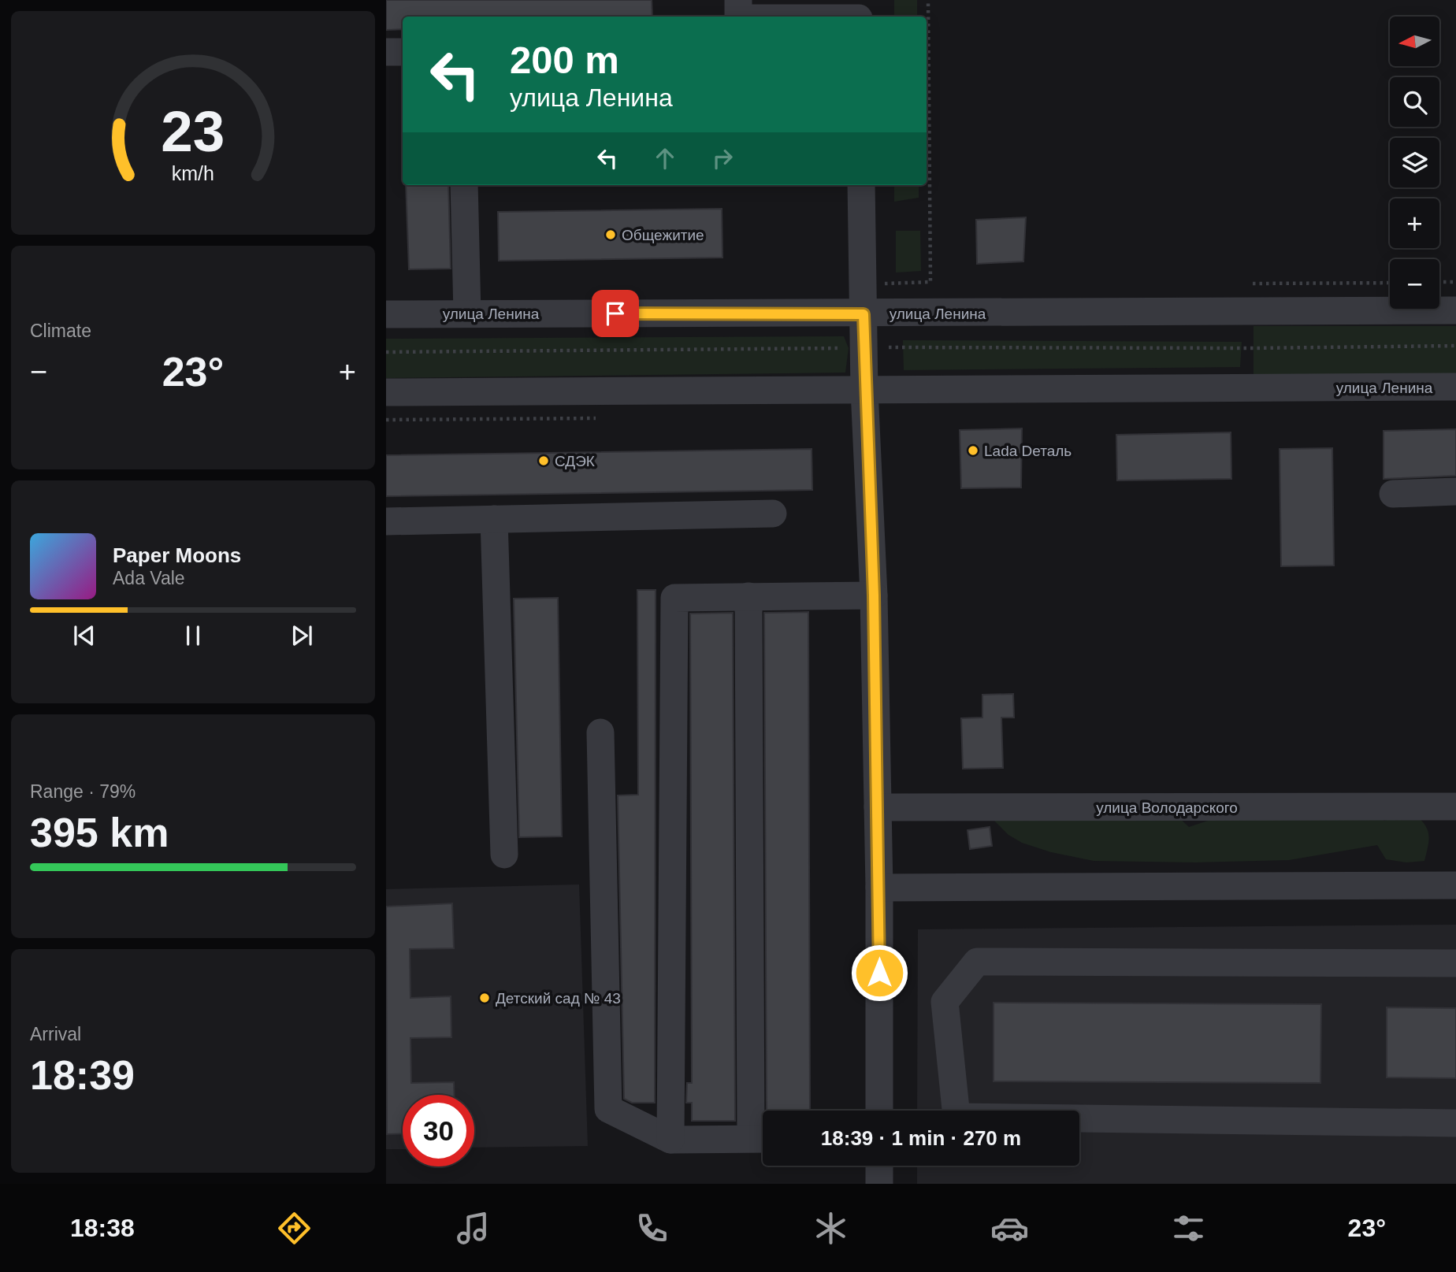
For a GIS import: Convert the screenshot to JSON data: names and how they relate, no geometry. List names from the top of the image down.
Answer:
{
  "streets": {
    "street": ["улица Ленина", "улица Володарского"]
  },
  "places": [
    "Общежитие",
    "Lada Dеталь",
    "СДЭК",
    "Детский сад № 43"
  ],
  "north": "left",
  "page": {
    "map_buttons": ["+", "−"],
    "turn": ["200 m", "улица Ленина"],
    "tile": [
      "Climate",
      ["Range · 79%", "395 km"],
      ["Arrival", "18:39"]
    ],
    "heat": ["−", "23°", "+"],
    "song": ["Paper Moons", "Ada Vale"],
    "limit": "30",
    "trip": "18:39 · 1 min · 270 m",
    "tabs": ["18:38", "23°"],
    "gauge": ["23", "km/h"]
  }
}
